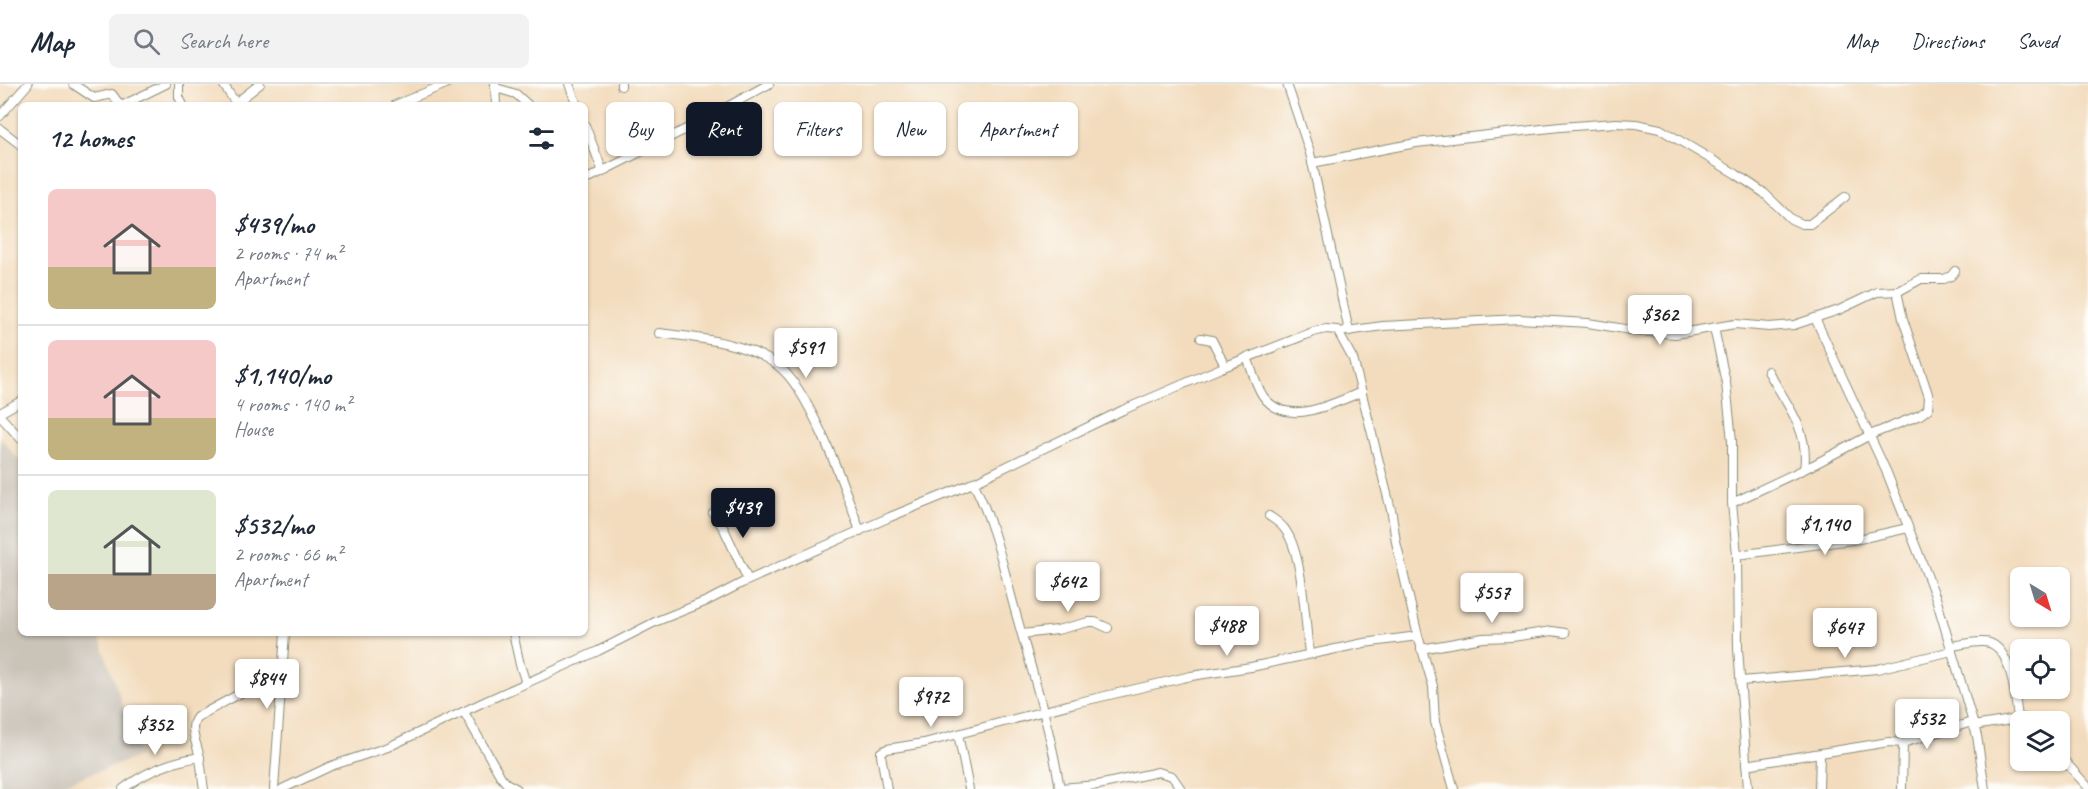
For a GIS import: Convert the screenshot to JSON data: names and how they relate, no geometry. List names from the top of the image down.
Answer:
{
  "north": "bottom right",
  "page": {
    "header": "Map",
    "search": "Search here",
    "nav": ["Map", "Directions", "Saved"],
    "chip": [
      "Buy",
      "Rent",
      "Filters",
      "New",
      "Apartment"
    ],
    "heading": "12 homes",
    "list": [
      {
        "name": "$439/mo",
        "note": "2 rooms · 74 m² · Apartment"
      },
      {
        "name": "$1,140/mo",
        "note": "4 rooms · 140 m² · House"
      },
      {
        "name": "$532/mo",
        "note": "2 rooms · 66 m² · Apartment"
      }
    ],
    "price": [
      "$362",
      "$591",
      "$439",
      "$1,140",
      "$642",
      "$557",
      "$488",
      "$647",
      "$844",
      "$972",
      "$532",
      "$352"
    ]
  }
}
